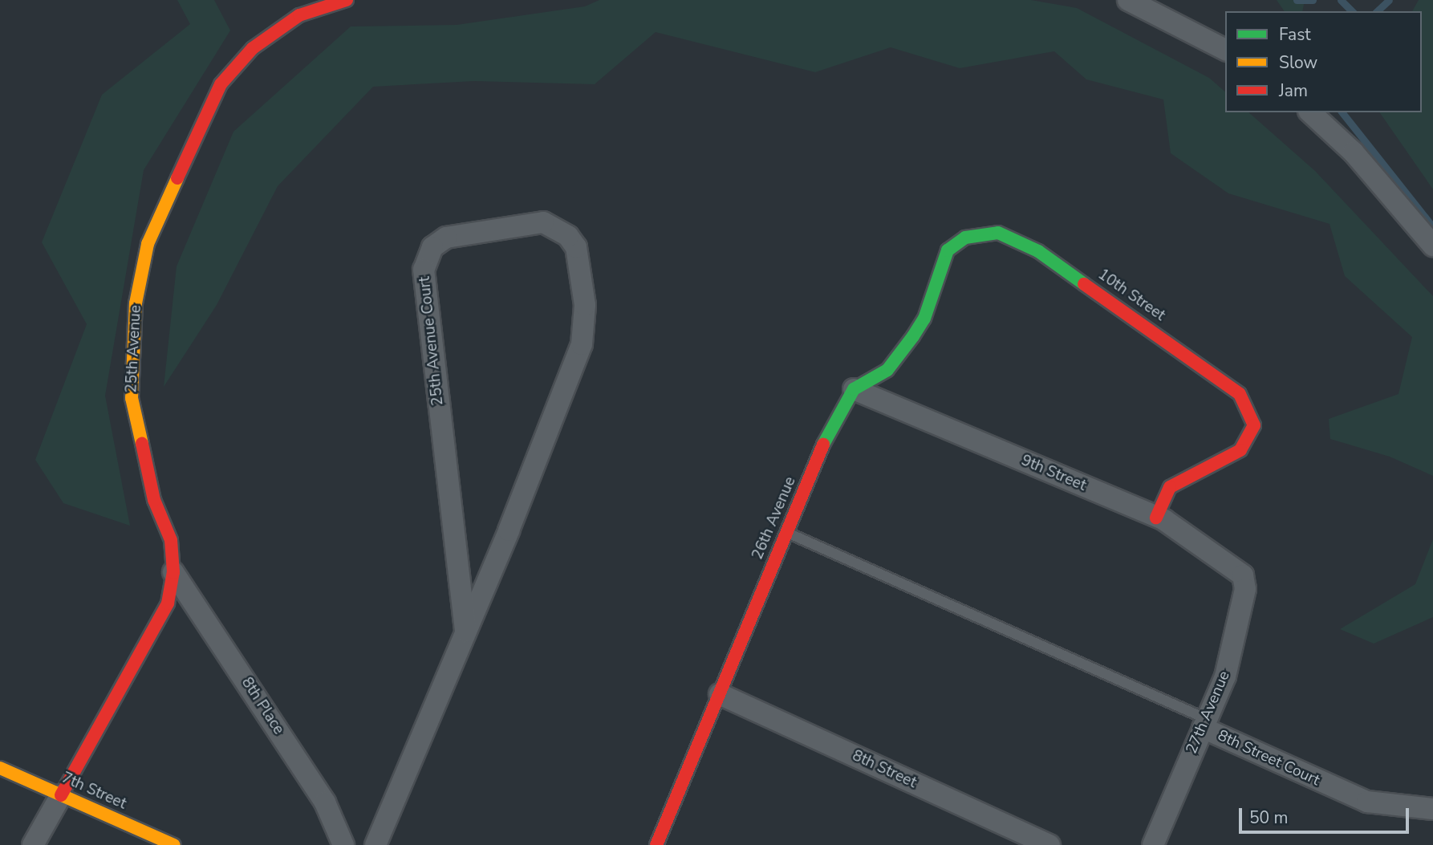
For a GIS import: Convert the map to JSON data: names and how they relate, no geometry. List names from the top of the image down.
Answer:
{
  "streets": {
    "street": [
      "10th Street",
      "25th Avenue Court",
      "25th Avenue",
      "9th Street",
      "26th Avenue",
      "8th Place",
      "27th Avenue",
      "8th Street Court",
      "8th Street",
      "7th Street"
    ]
  },
  "crossings": [
    ["10th Street", "9th Street"],
    ["10th Street", "26th Avenue"],
    ["25th Avenue", "8th Place"],
    ["25th Avenue", "7th Street"],
    ["9th Street", "26th Avenue"],
    ["9th Street", "27th Avenue"],
    ["26th Avenue", "8th Street"],
    ["27th Avenue", "8th Street Court"]
  ],
  "legend": ["Fast", "Slow", "Jam"],
  "scale_bar": "50 m"
}
